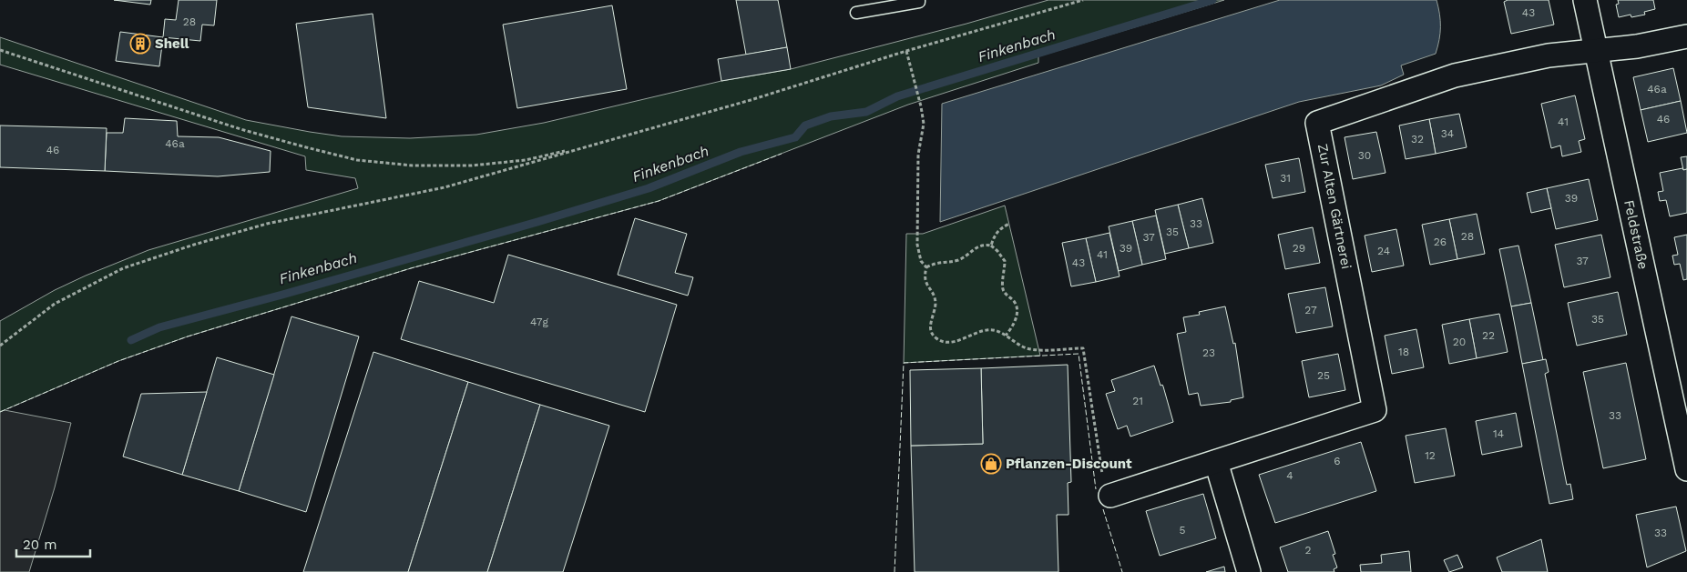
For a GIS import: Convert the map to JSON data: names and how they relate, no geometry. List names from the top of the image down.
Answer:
{
  "streets": {
    "street": ["Zur Alten Gärtnerei", "Feldstraße"]
  },
  "crossings": [
    ["Zur Alten Gärtnerei", "Feldstraße"]
  ],
  "water": ["Finkenbach"],
  "places": {
    "building": ["Shell"],
    "shop": ["Pflanzen-Discount"]
  },
  "house_numbers": [
    "43",
    "28",
    "46a",
    "46",
    "41",
    "34",
    "32",
    "46a",
    "46",
    "30",
    "31",
    "39",
    "33",
    "35",
    "28",
    "37",
    "26",
    "39",
    "29",
    "24",
    "41",
    "37",
    "43",
    "27",
    "35",
    "47g",
    "22",
    "20",
    "18",
    "23",
    "25",
    "21",
    "33",
    "14",
    "12",
    "6",
    "4",
    "5",
    "33",
    "2"
  ],
  "scale_bar": "20 m"
}
